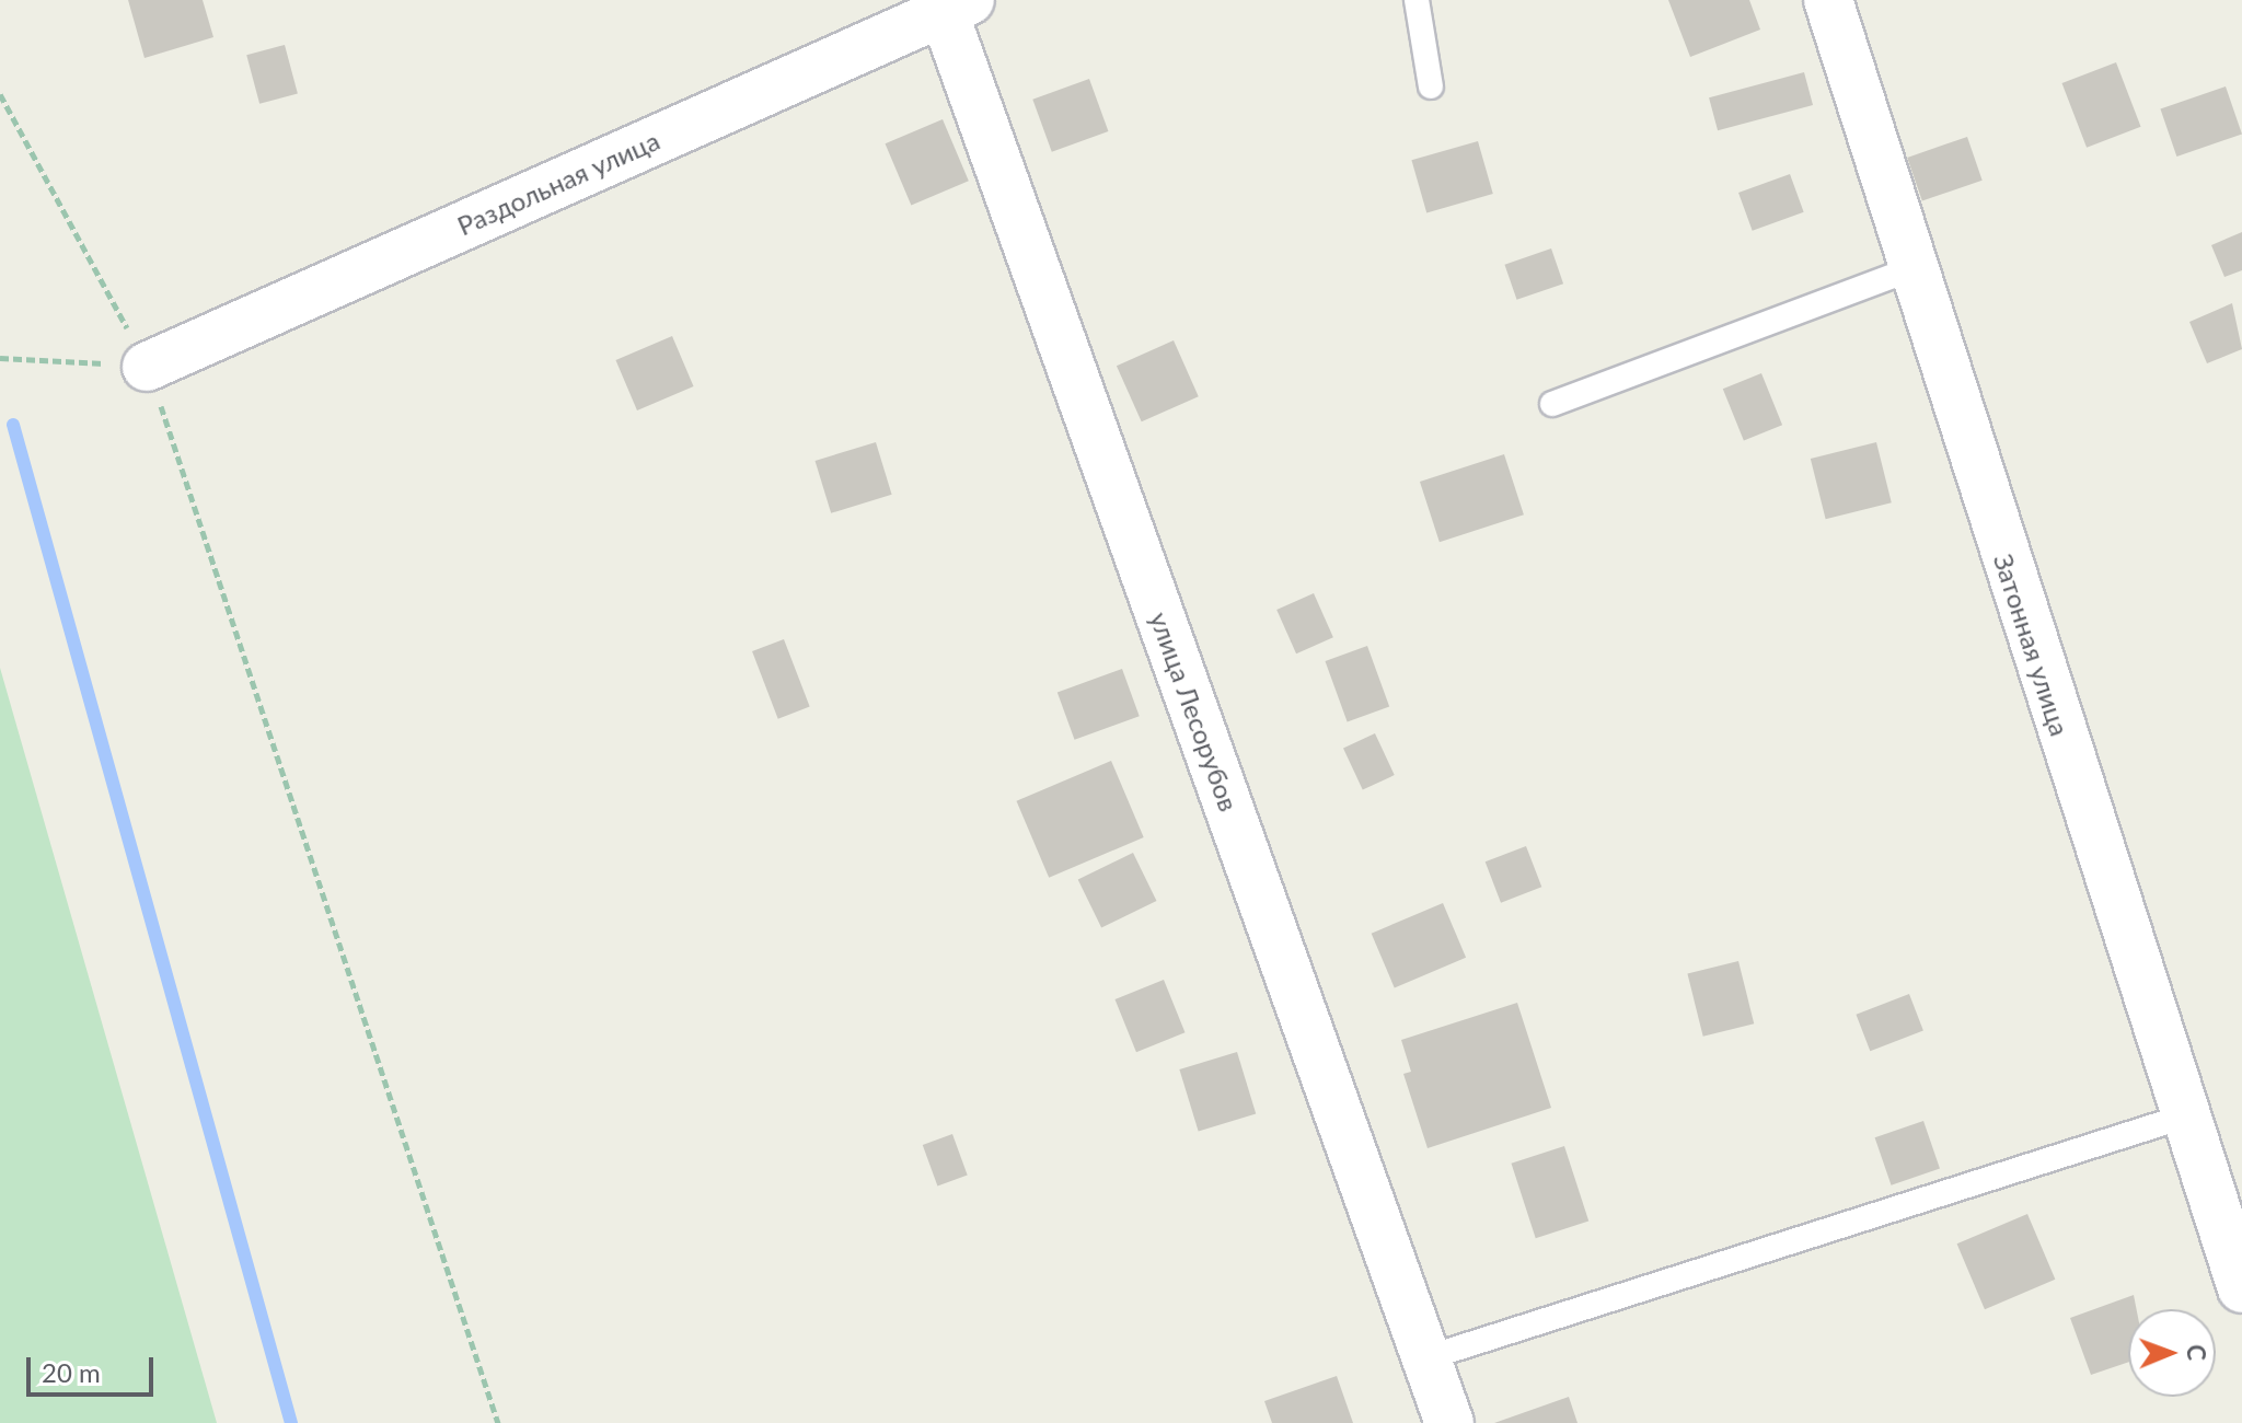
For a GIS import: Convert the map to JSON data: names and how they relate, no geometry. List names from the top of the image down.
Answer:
{
  "streets": {
    "street": ["Раздольная улица", "Затонная улица", "улица Лесорубов"]
  },
  "crossings": [
    ["Раздольная улица", "улица Лесорубов"]
  ],
  "scale_bar": "20 m",
  "north": "right"
}
